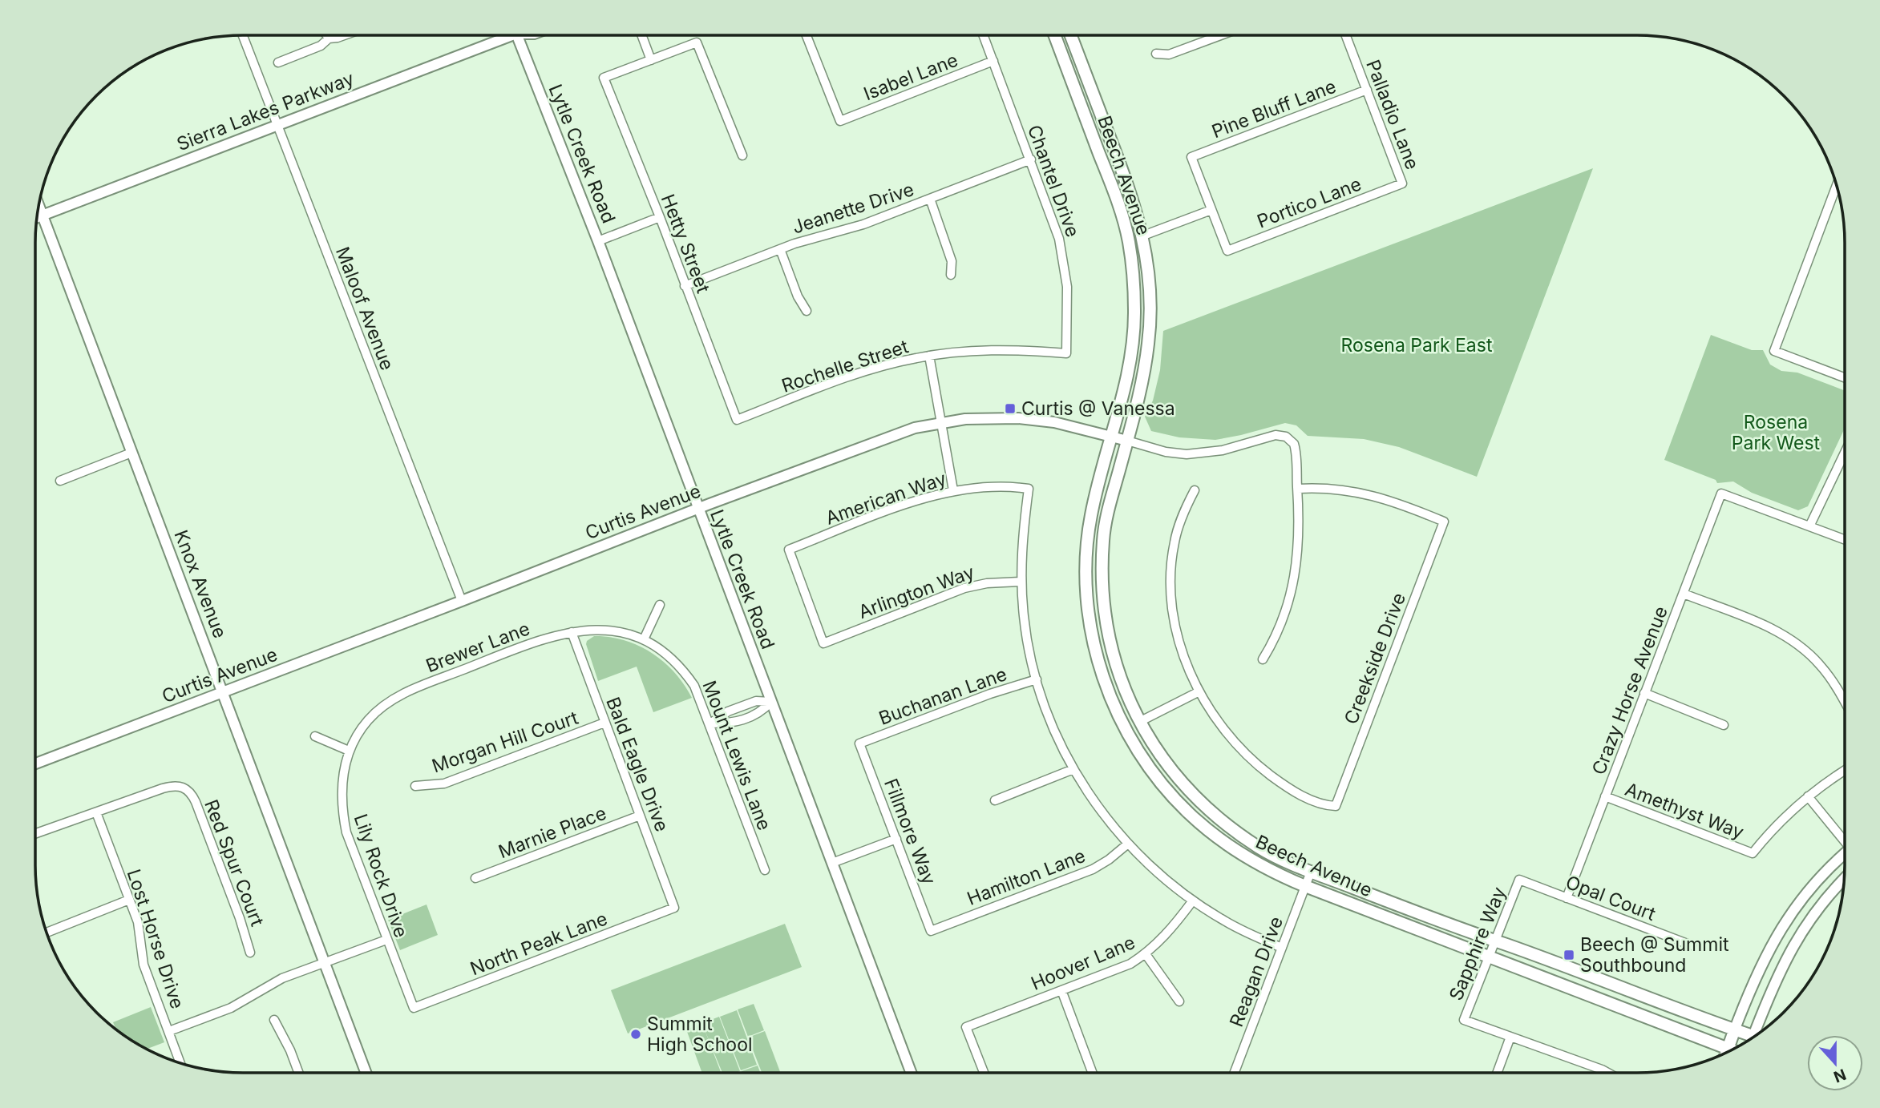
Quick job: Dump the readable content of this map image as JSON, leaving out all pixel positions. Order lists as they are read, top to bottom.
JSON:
{
  "streets": {
    "main road": ["Beech Avenue"],
    "street": [
      "Isabel Lane",
      "Pine Bluff Lane",
      "Sierra Lakes Parkway",
      "Palladio Lane",
      "Lytle Creek Road",
      "Chantel Drive",
      "Portico Lane",
      "Jeanette Drive",
      "Hetty Street",
      "Maloof Avenue",
      "Rochelle Street",
      "American Way",
      "Curtis Avenue",
      "Knox Avenue",
      "Arlington Way",
      "Brewer Lane",
      "Creekside Drive",
      "Crazy Horse Avenue",
      "Buchanan Lane",
      "Morgan Hill Court",
      "Mount Lewis Lane",
      "Bald Eagle Drive",
      "Amethyst Way",
      "Fillmore Way",
      "Marnie Place",
      "Red Spur Court",
      "Lily Rock Drive",
      "Hamilton Lane",
      "Opal Court",
      "Lost Horse Drive",
      "North Peak Lane",
      "Sapphire Way",
      "Hoover Lane",
      "Reagan Drive"
    ]
  },
  "crossings": [
    ["Isabel Lane", "Chantel Drive"],
    ["Pine Bluff Lane", "Palladio Lane"],
    ["Pine Bluff Lane", "Portico Lane"],
    ["Sierra Lakes Parkway", "Maloof Avenue"],
    ["Sierra Lakes Parkway", "Knox Avenue"],
    ["Palladio Lane", "Portico Lane"],
    ["Lytle Creek Road", "Curtis Avenue"],
    ["Beech Avenue", "Curtis Avenue"],
    ["Beech Avenue", "Sapphire Way"],
    ["Beech Avenue", "Reagan Drive"],
    ["Chantel Drive", "Jeanette Drive"],
    ["Chantel Drive", "Rochelle Street"],
    ["Jeanette Drive", "Hetty Street"],
    ["Hetty Street", "Rochelle Street"],
    ["Maloof Avenue", "Curtis Avenue"],
    ["American Way", "Arlington Way"],
    ["Curtis Avenue", "Knox Avenue"],
    ["Curtis Avenue", "Creekside Drive"],
    ["Brewer Lane", "Mount Lewis Lane"],
    ["Brewer Lane", "Bald Eagle Drive"],
    ["Brewer Lane", "Lily Rock Drive"],
    ["Crazy Horse Avenue", "Amethyst Way"],
    ["Crazy Horse Avenue", "Opal Court"],
    ["Buchanan Lane", "Fillmore Way"],
    ["Morgan Hill Court", "Bald Eagle Drive"],
    ["Bald Eagle Drive", "Marnie Place"],
    ["Bald Eagle Drive", "North Peak Lane"],
    ["Fillmore Way", "Hamilton Lane"],
    ["Red Spur Court", "Lost Horse Drive"],
    ["Lily Rock Drive", "North Peak Lane"],
    ["Opal Court", "Sapphire Way"]
  ],
  "parks": ["Rosena Park East", "Rosena Park West"],
  "places": {
    "transit": ["Curtis @ Vanessa", "Beech @ Summit Southbound"],
    "other": ["Summit High School"]
  },
  "north": "bottom"
}
